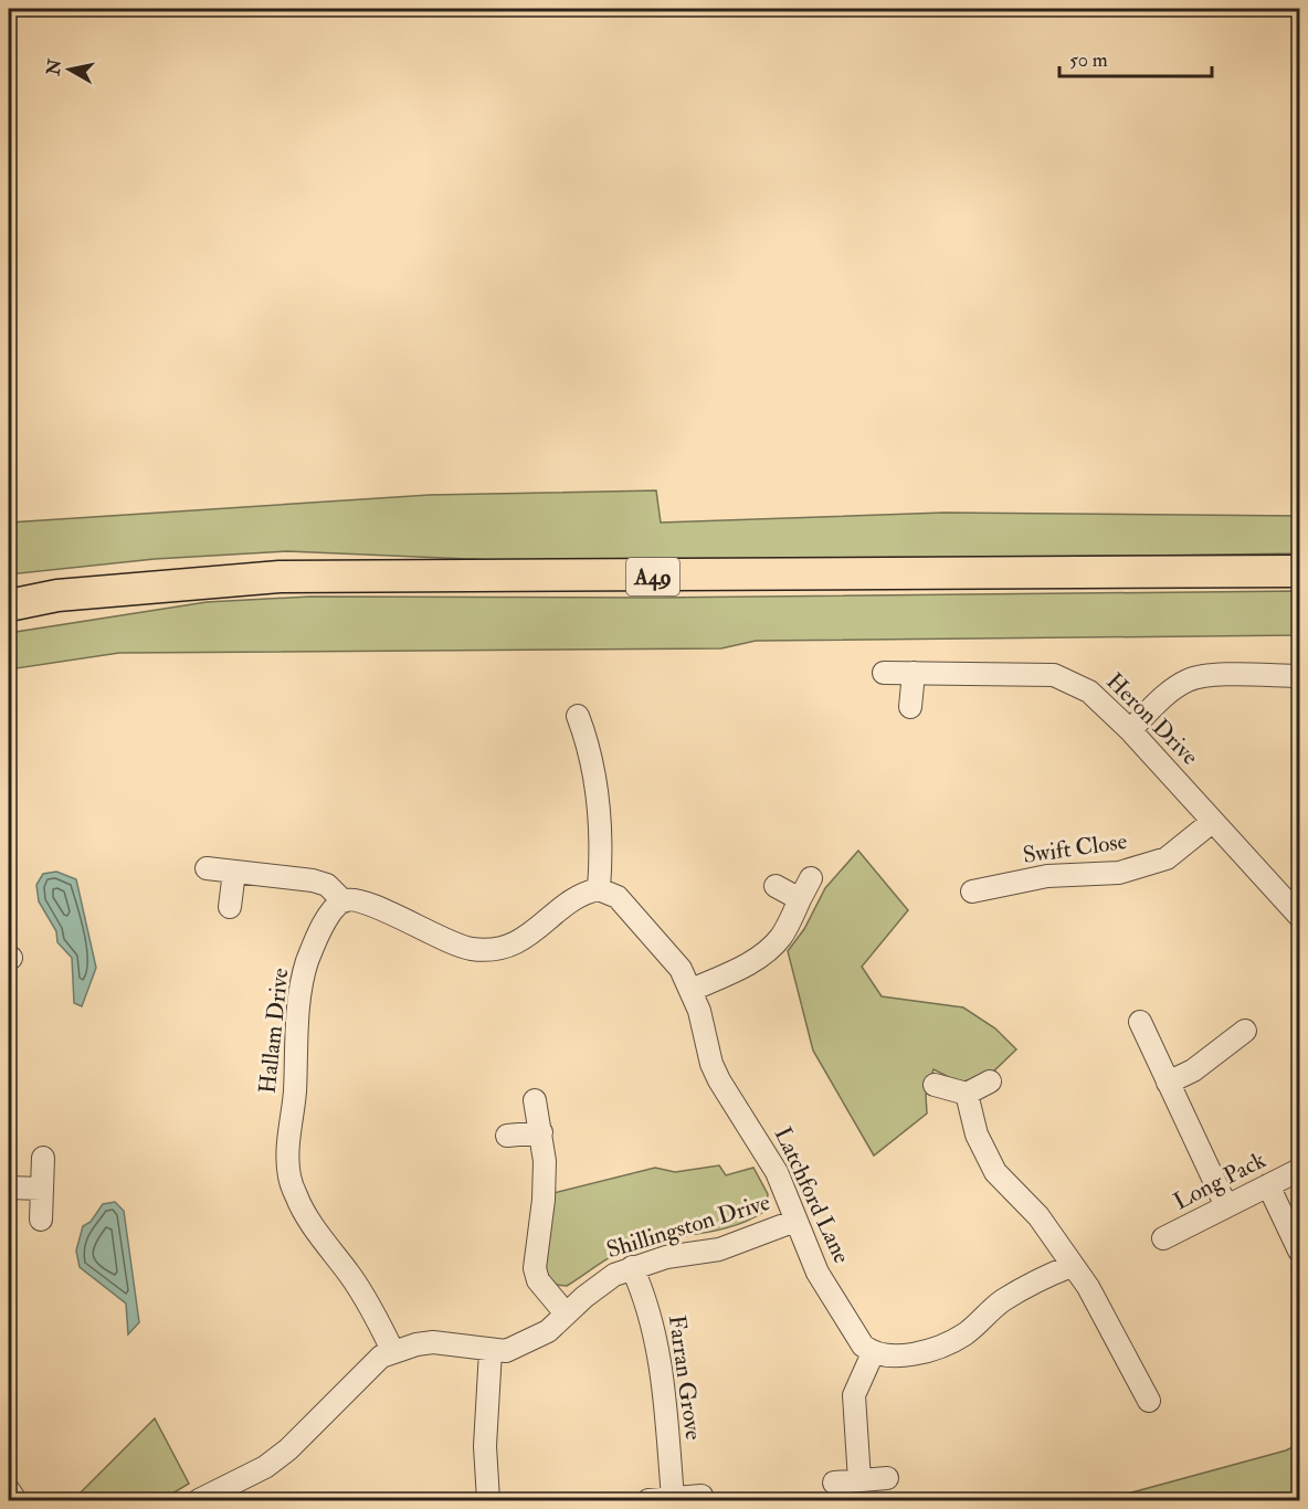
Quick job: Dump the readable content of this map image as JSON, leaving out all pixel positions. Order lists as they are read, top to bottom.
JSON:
{
  "streets": {
    "highway": ["A49"],
    "street": [
      "Heron Drive",
      "Swift Close",
      "Hallam Drive",
      "Long Pack",
      "Latchford Lane",
      "Shillingston Drive",
      "Farran Grove"
    ]
  },
  "crossings": [
    ["Heron Drive", "Swift Close"],
    ["Hallam Drive", "Shillingston Drive"],
    ["Latchford Lane", "Shillingston Drive"],
    ["Shillingston Drive", "Farran Grove"]
  ],
  "scale_bar": "50 m",
  "north": "left"
}
